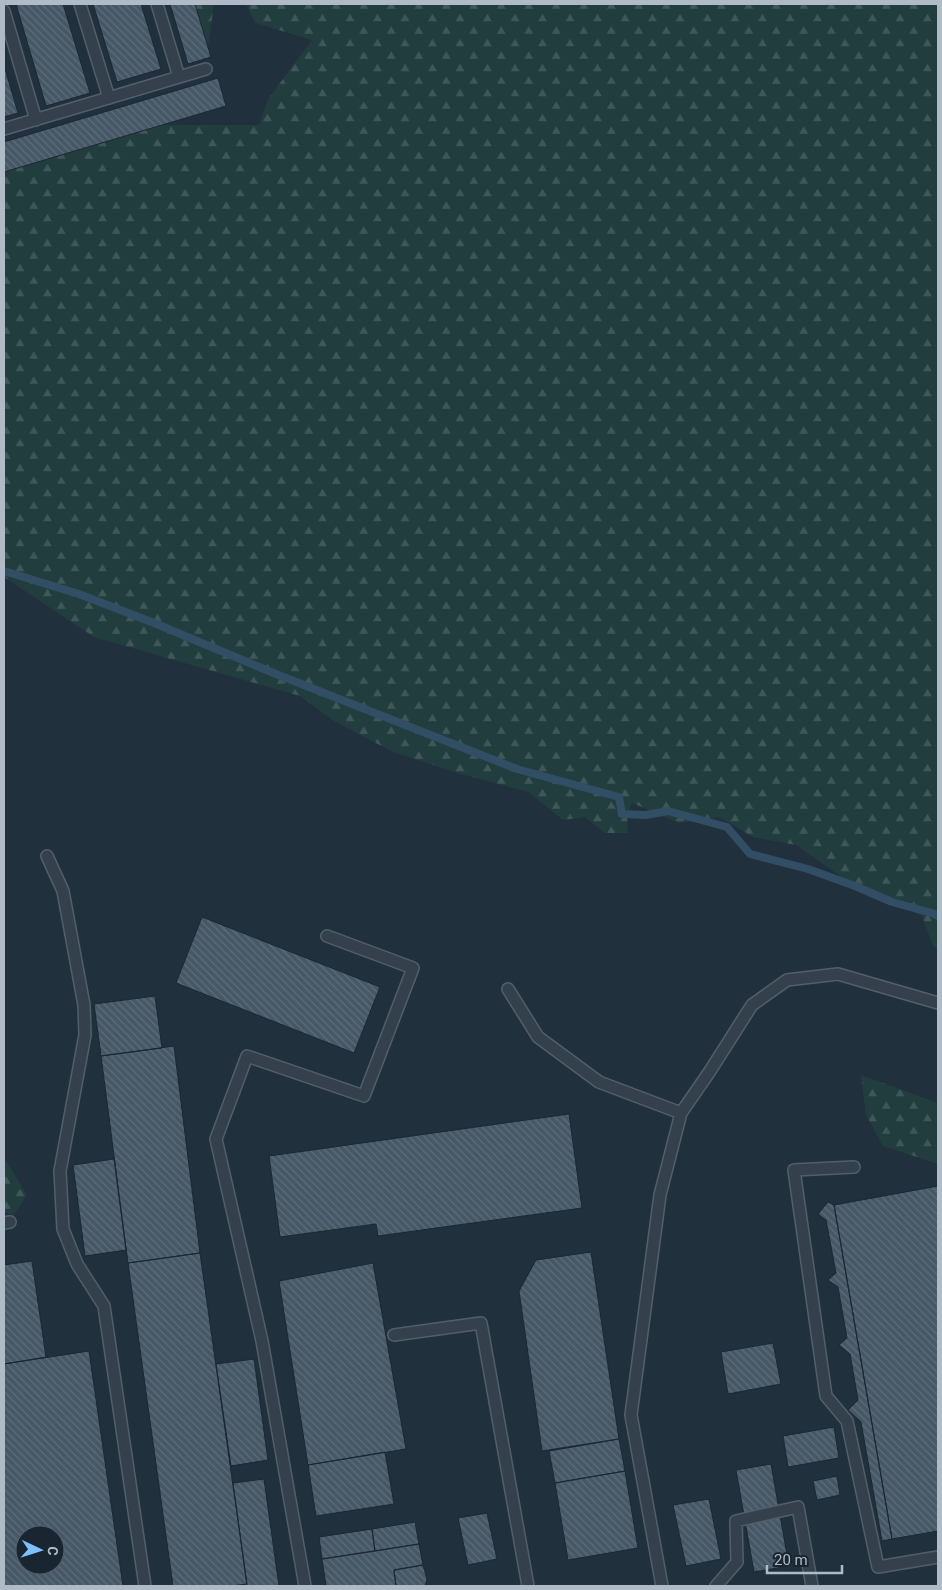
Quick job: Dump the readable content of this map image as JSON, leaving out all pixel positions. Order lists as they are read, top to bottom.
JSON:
{
  "scale_bar": "20 m",
  "north": "right"
}
